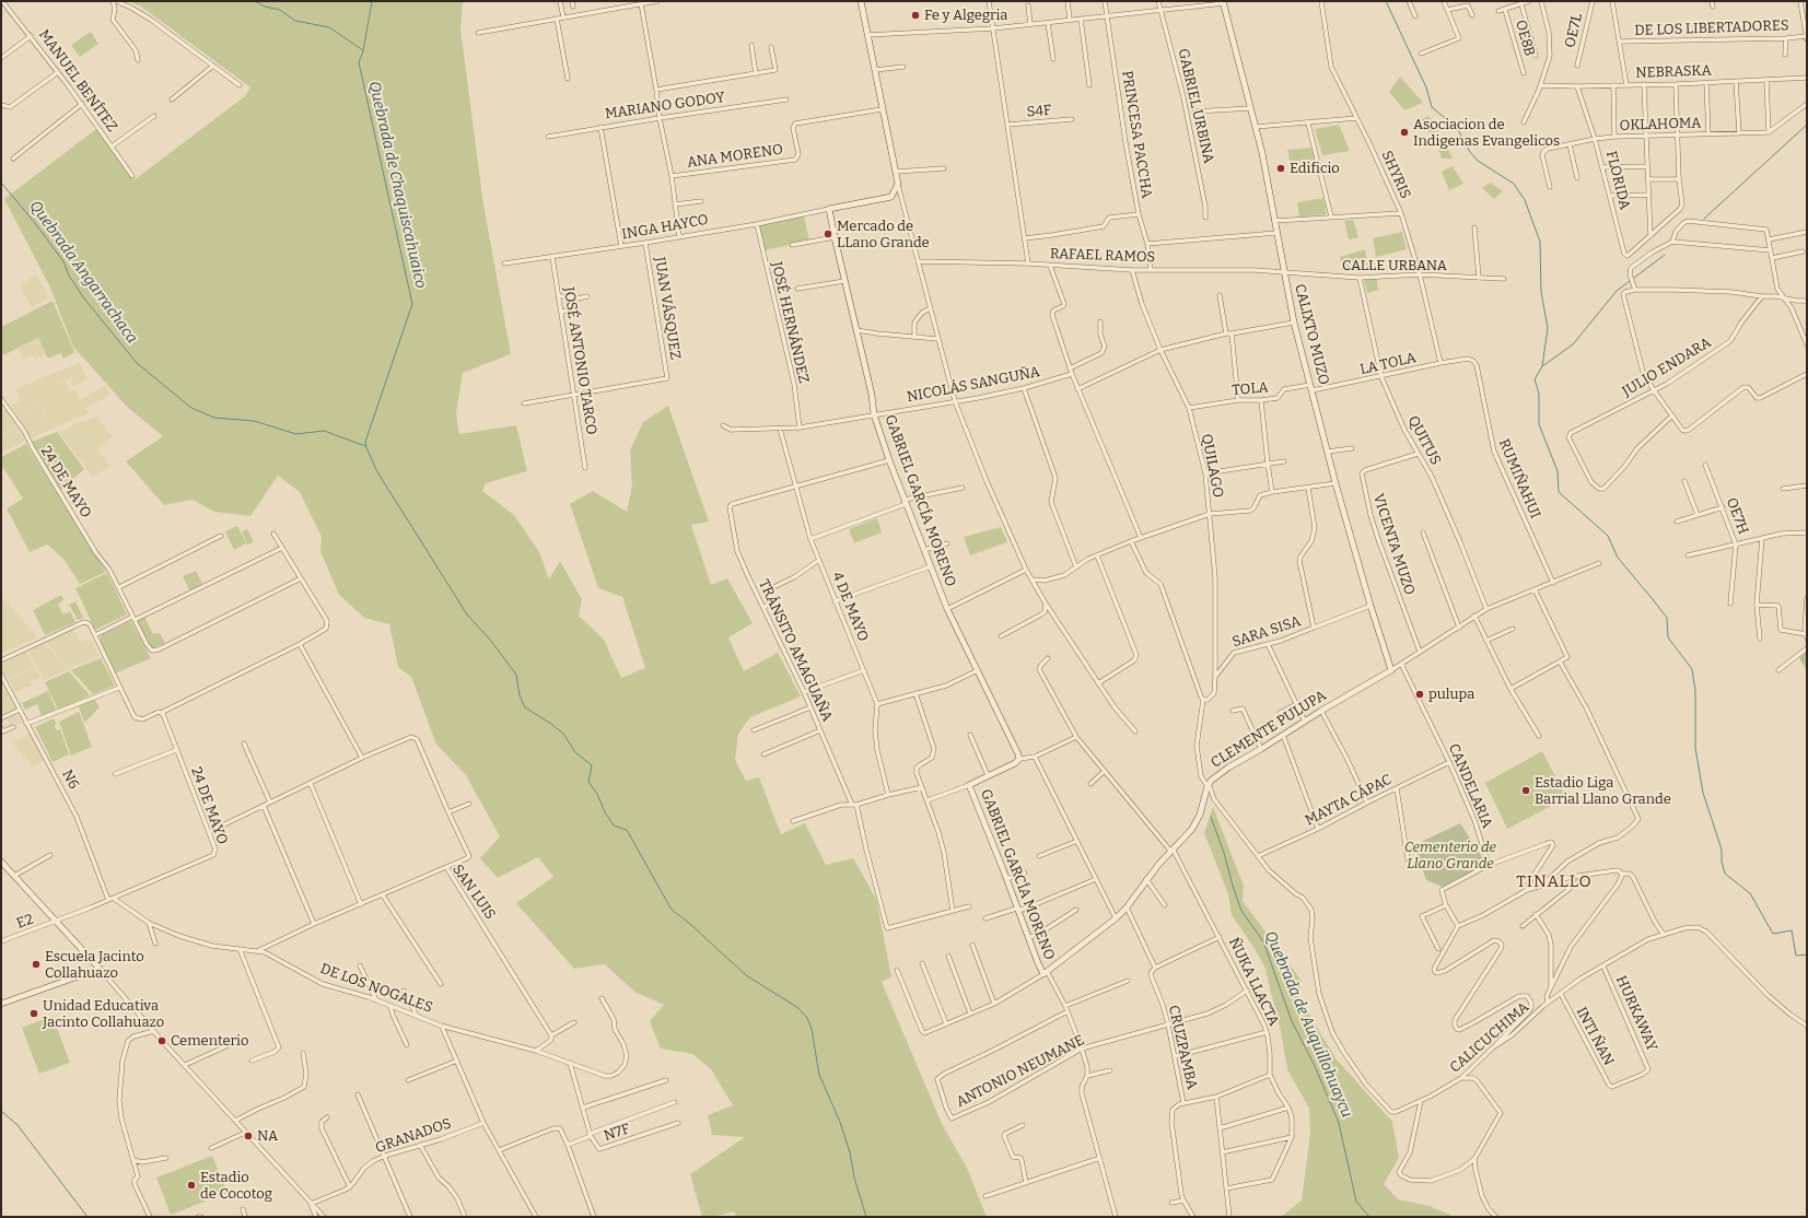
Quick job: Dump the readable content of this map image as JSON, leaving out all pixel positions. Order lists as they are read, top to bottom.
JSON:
{
  "streets": {
    "street": [
      "DE LOS LIBERTADORES",
      "OE7L",
      "OE8B",
      "NEBRASKA",
      "MANUEL BENÍTEZ",
      "MARIANO GODOY",
      "GABRIEL URBINA",
      "S4F",
      "OKLAHOMA",
      "PRINCESA PACCHA",
      "ANA MORENO",
      "SHYRIS",
      "FLORIDA",
      "INGA HAYCO",
      "RAFAEL RAMOS",
      "CALLE URBANA",
      "JUAN VÁSQUEZ",
      "JOSÉ HERNÁNDEZ",
      "CALIXTO MUZO",
      "JOSÉ ANTONIO TARCO",
      "LA TOLA",
      "JULIO ENDARA",
      "NICOLÁS SANGUÑA",
      "TOLA",
      "QUITUS",
      "QUILAGO",
      "RUMIÑAHUI",
      "24 DE MAYO",
      "GABRIEL GARCÍA MORENO",
      "OE7H",
      "VICENTA MUZO",
      "4 DE MAYO",
      "SARA SISA",
      "TRÁNSITO AMAGUAÑA",
      "CLEMENTE PULUPA",
      "N6",
      "CANDELARIA",
      "MAYTA CÁPAC",
      "SAN LUIS",
      "E2",
      "ÑUKA LLACTA",
      "DE LOS NOGALES",
      "HURKAWAY",
      "INTI ÑAN",
      "CALICUCHIMA",
      "CRUZPAMBA",
      "ANTONIO NEUMANE",
      "N7F",
      "GRANADOS"
    ]
  },
  "crossings": [
    ["NEBRASKA", "FLORIDA"],
    ["OKLAHOMA", "FLORIDA"],
    ["PRINCESA PACCHA", "RAFAEL RAMOS"],
    ["SHYRIS", "CALLE URBANA"],
    ["SHYRIS", "LA TOLA"],
    ["INGA HAYCO", "JUAN VÁSQUEZ"],
    ["INGA HAYCO", "JOSÉ HERNÁNDEZ"],
    ["INGA HAYCO", "JOSÉ ANTONIO TARCO"],
    ["INGA HAYCO", "GABRIEL GARCÍA MORENO"],
    ["RAFAEL RAMOS", "CALLE URBANA"],
    ["RAFAEL RAMOS", "CALIXTO MUZO"],
    ["RAFAEL RAMOS", "QUILAGO"],
    ["CALLE URBANA", "CALIXTO MUZO"],
    ["CALLE URBANA", "QUITUS"],
    ["JUAN VÁSQUEZ", "JOSÉ ANTONIO TARCO"],
    ["JOSÉ HERNÁNDEZ", "NICOLÁS SANGUÑA"],
    ["CALIXTO MUZO", "LA TOLA"],
    ["CALIXTO MUZO", "TOLA"],
    ["CALIXTO MUZO", "SARA SISA"],
    ["CALIXTO MUZO", "CLEMENTE PULUPA"],
    ["LA TOLA", "TOLA"],
    ["LA TOLA", "QUITUS"],
    ["LA TOLA", "RUMIÑAHUI"],
    ["NICOLÁS SANGUÑA", "GABRIEL GARCÍA MORENO"],
    ["NICOLÁS SANGUÑA", "4 DE MAYO"],
    ["TOLA", "QUILAGO"],
    ["QUITUS", "VICENTA MUZO"],
    ["QUITUS", "CLEMENTE PULUPA"],
    ["QUILAGO", "SARA SISA"],
    ["RUMIÑAHUI", "CLEMENTE PULUPA"],
    ["24 DE MAYO", "N6"],
    ["24 DE MAYO", "E2"],
    ["24 DE MAYO", "DE LOS NOGALES"],
    ["GABRIEL GARCÍA MORENO", "CLEMENTE PULUPA"],
    ["VICENTA MUZO", "CLEMENTE PULUPA"],
    ["4 DE MAYO", "TRÁNSITO AMAGUAÑA"],
    ["SARA SISA", "CALICUCHIMA"],
    ["CLEMENTE PULUPA", "CANDELARIA"],
    ["CLEMENTE PULUPA", "ÑUKA LLACTA"],
    ["CLEMENTE PULUPA", "CALICUCHIMA"],
    ["CLEMENTE PULUPA", "CRUZPAMBA"],
    ["CANDELARIA", "MAYTA CÁPAC"],
    ["MAYTA CÁPAC", "CALICUCHIMA"],
    ["SAN LUIS", "DE LOS NOGALES"],
    ["ÑUKA LLACTA", "ANTONIO NEUMANE"],
    ["DE LOS NOGALES", "N7F"],
    ["DE LOS NOGALES", "GRANADOS"],
    ["HURKAWAY", "INTI ÑAN"],
    ["HURKAWAY", "CALICUCHIMA"],
    ["INTI ÑAN", "CALICUCHIMA"],
    ["CRUZPAMBA", "ANTONIO NEUMANE"]
  ],
  "districts": ["TINALLO"],
  "water": ["Quebrada de Chaquiscahuaico", "Quebrada Angarrachaca", "Quebrada de Auquillohuaycu"],
  "parks": ["Cementerio de Llano Grande"],
  "places": [
    "Fe y Algegria",
    "Asociacion de Indigenas Evangelicos",
    "Edificio",
    "Mercado de LLano Grande",
    "pulupa",
    "Estadio Liga Barrial Llano Grande",
    "Escuela Jacinto Collahuazo",
    "Unidad Educativa Jacinto Collahuazo",
    "Cementerio",
    "NA",
    "Estadio de Cocotog"
  ]
}
